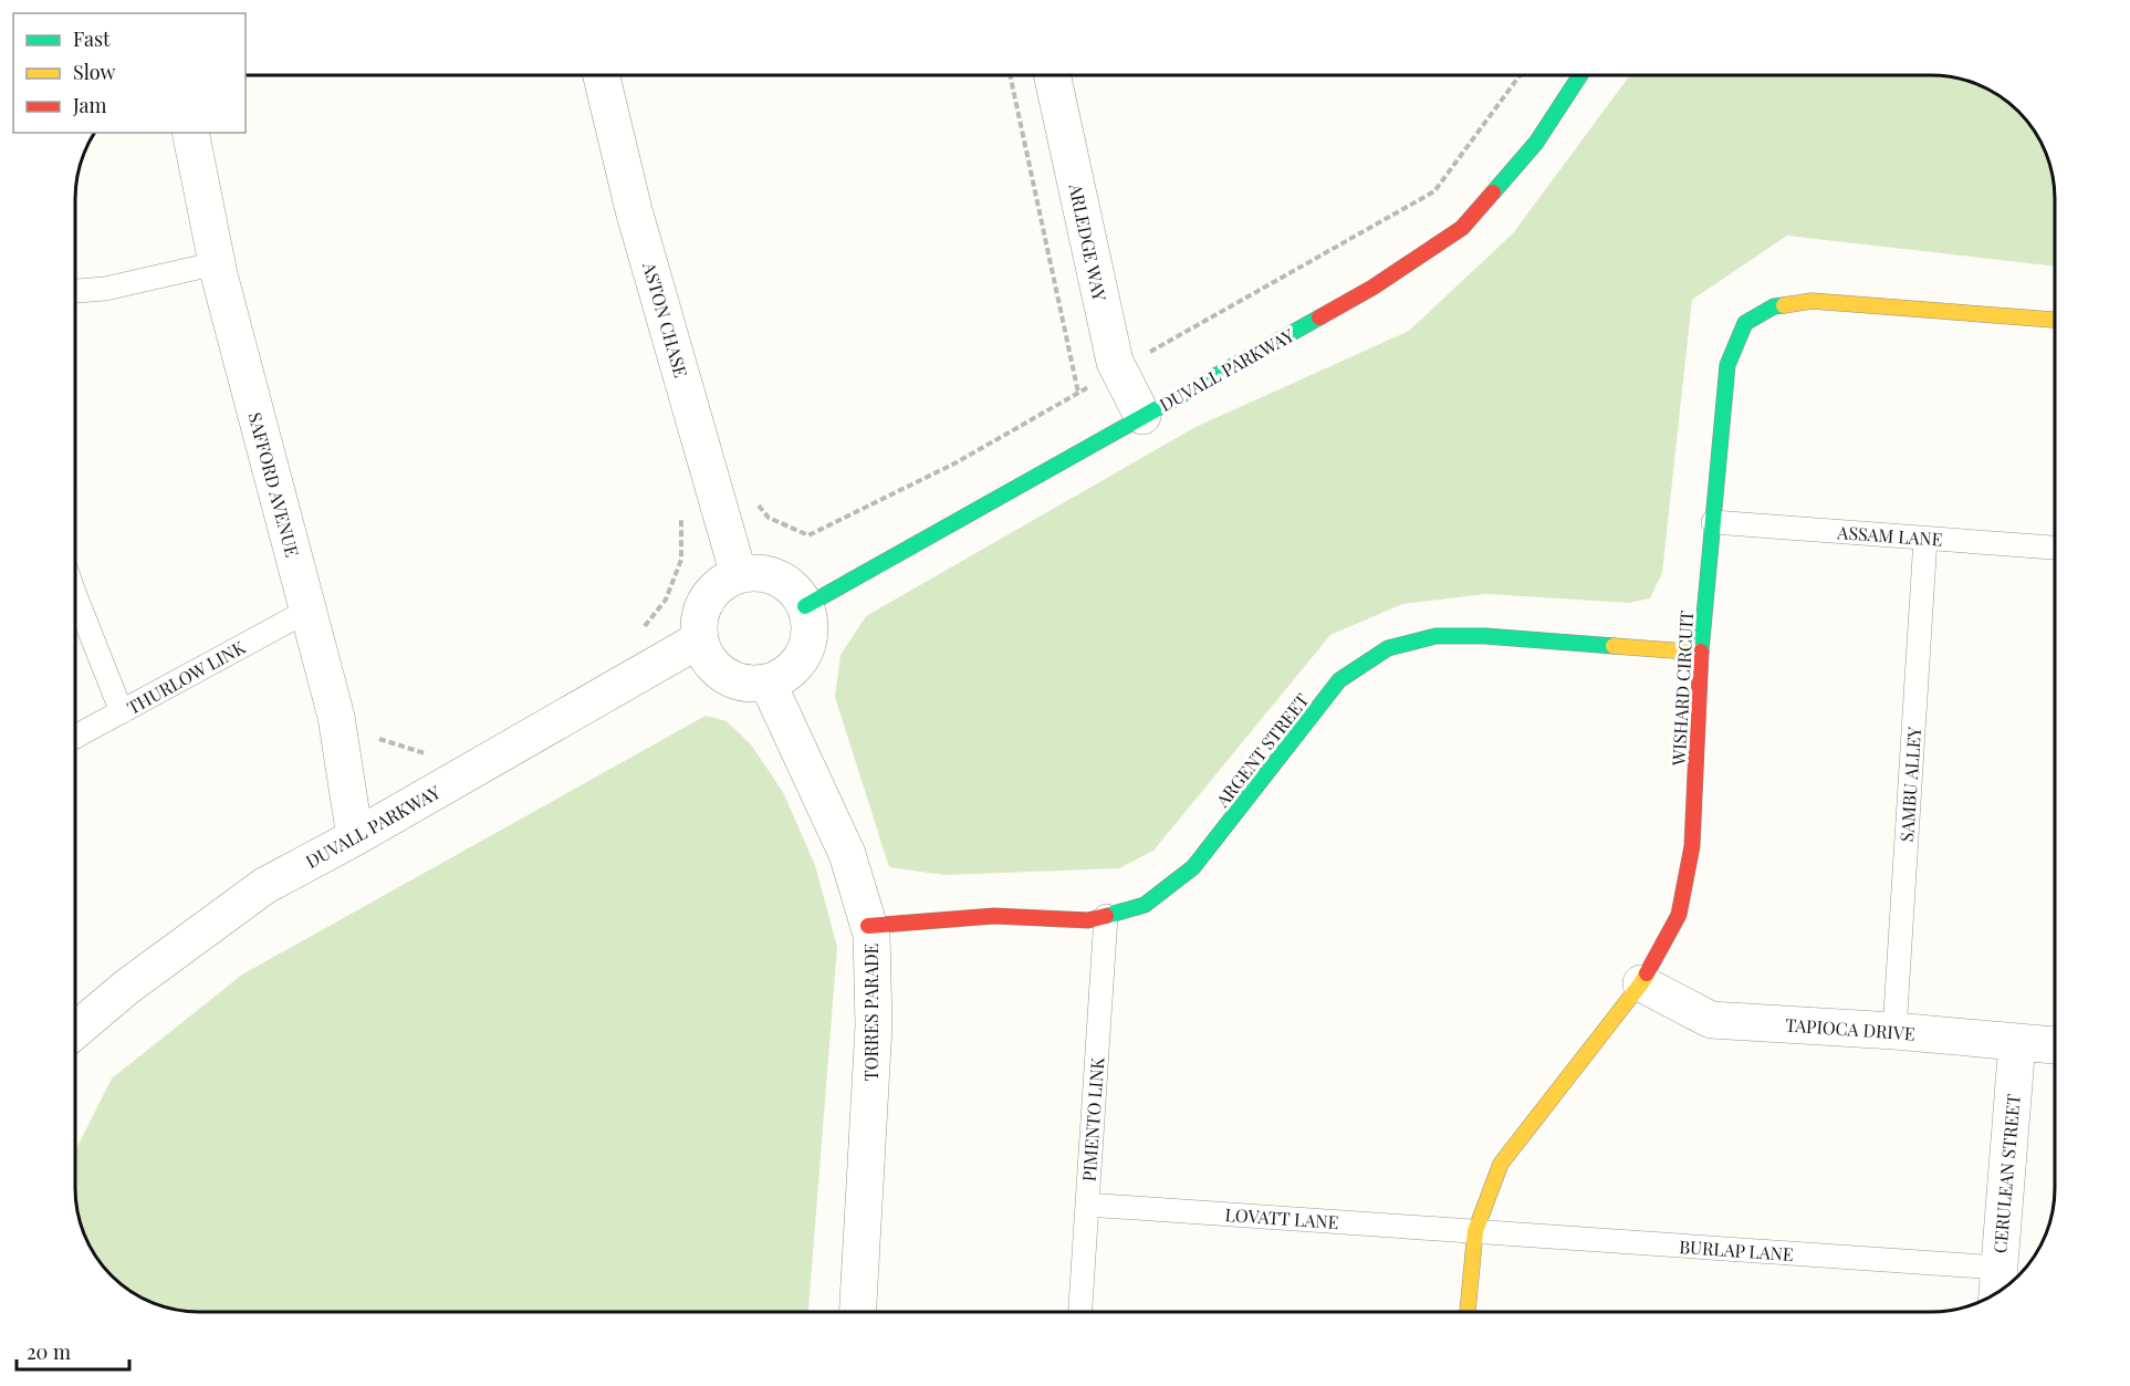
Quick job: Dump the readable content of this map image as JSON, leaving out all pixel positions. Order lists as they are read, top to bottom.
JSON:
{
  "streets": {
    "street": [
      "ARLEDGE WAY",
      "ASTON CHASE",
      "DUVALL PARKWAY",
      "SAFFORD AVENUE",
      "WISHARD CIRCUIT",
      "ARGENT STREET",
      "TORRES PARADE",
      "TAPIOCA DRIVE",
      "CERULEAN STREET"
    ],
    "lane": [
      "ASSAM LANE",
      "THURLOW LINK",
      "SAMBU ALLEY",
      "PIMENTO LINK",
      "LOVATT LANE",
      "BURLAP LANE"
    ]
  },
  "crossings": [
    ["ARLEDGE WAY", "DUVALL PARKWAY"],
    ["ASTON CHASE", "DUVALL PARKWAY"],
    ["ASTON CHASE", "TORRES PARADE"],
    ["DUVALL PARKWAY", "SAFFORD AVENUE"],
    ["DUVALL PARKWAY", "TORRES PARADE"],
    ["SAFFORD AVENUE", "THURLOW LINK"],
    ["ASSAM LANE", "WISHARD CIRCUIT"],
    ["ASSAM LANE", "SAMBU ALLEY"],
    ["WISHARD CIRCUIT", "ARGENT STREET"],
    ["WISHARD CIRCUIT", "TAPIOCA DRIVE"],
    ["WISHARD CIRCUIT", "LOVATT LANE"],
    ["WISHARD CIRCUIT", "BURLAP LANE"],
    ["ARGENT STREET", "TORRES PARADE"],
    ["ARGENT STREET", "PIMENTO LINK"],
    ["SAMBU ALLEY", "TAPIOCA DRIVE"],
    ["TAPIOCA DRIVE", "CERULEAN STREET"],
    ["PIMENTO LINK", "LOVATT LANE"],
    ["CERULEAN STREET", "BURLAP LANE"],
    ["LOVATT LANE", "BURLAP LANE"]
  ],
  "legend": ["Fast", "Slow", "Jam"],
  "scale_bar": "20 m"
}
